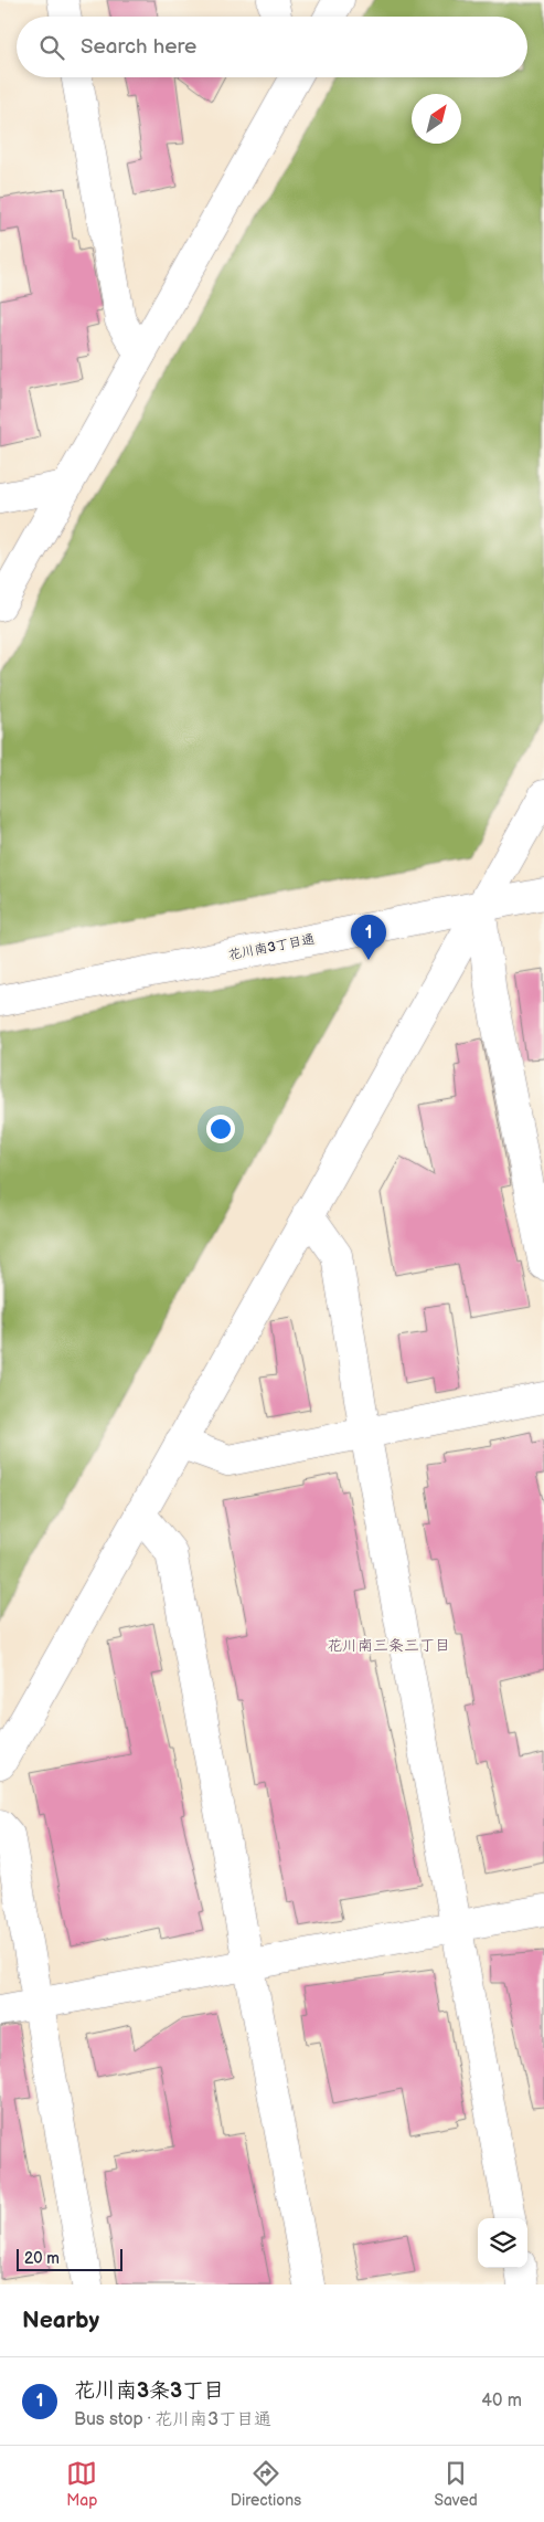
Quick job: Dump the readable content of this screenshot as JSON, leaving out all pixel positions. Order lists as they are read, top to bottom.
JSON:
{
  "streets": {
    "street": ["花川南3丁目通"]
  },
  "districts": ["花川南三条三丁目"],
  "scale_bar": "20 m",
  "north": "top right",
  "page": {
    "search": "Search here",
    "pins": "1",
    "scale": "20 m",
    "heading": "Nearby",
    "list": [
      {
        "mark": "1",
        "name": "花川南3条3丁目",
        "note": "Bus stop · 花川南3丁目通",
        "value": "40 m"
      }
    ],
    "nav": ["Map", "Directions", "Saved"]
  }
}
